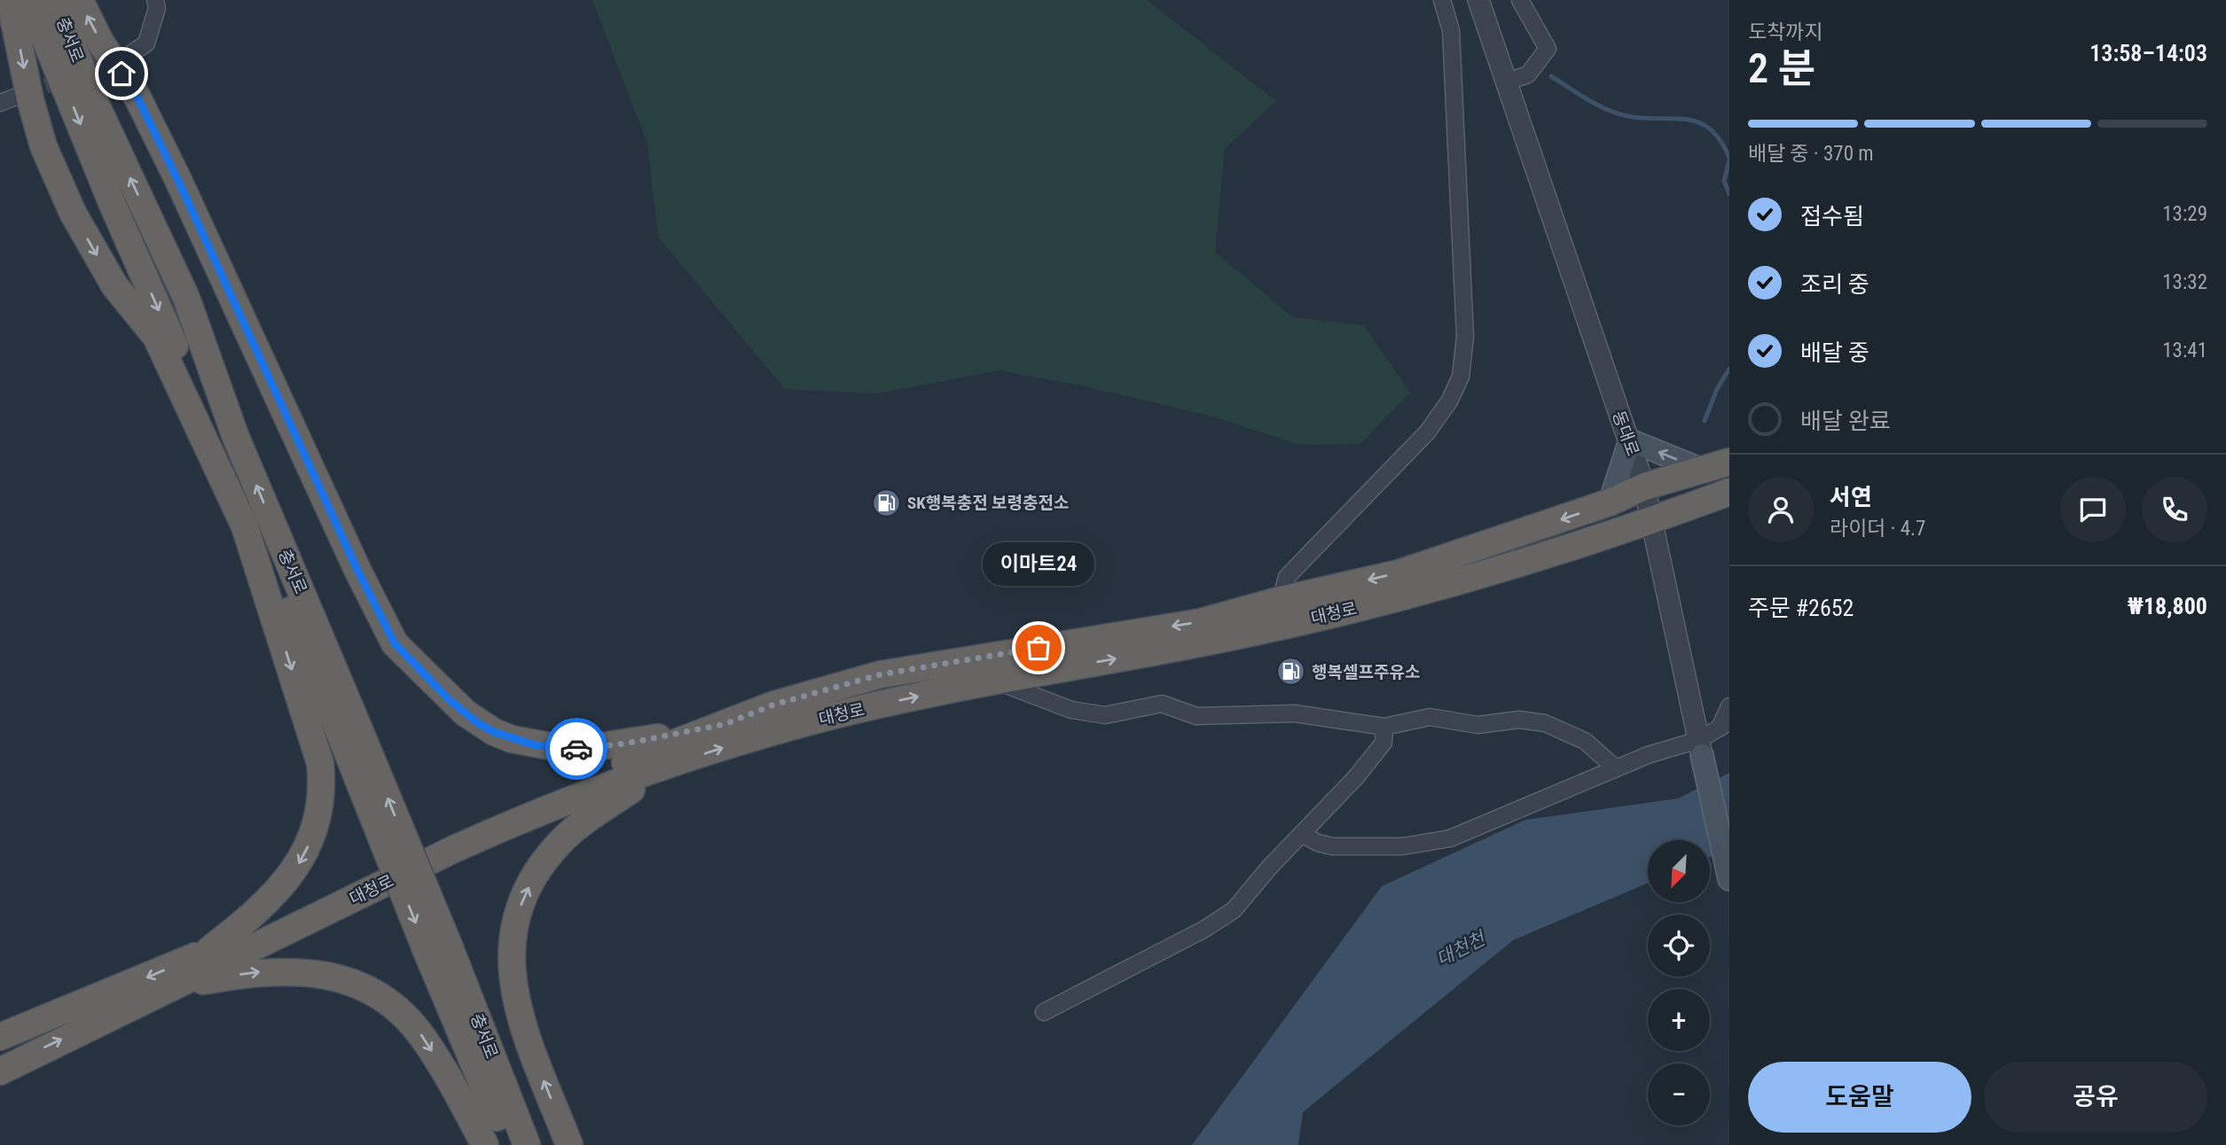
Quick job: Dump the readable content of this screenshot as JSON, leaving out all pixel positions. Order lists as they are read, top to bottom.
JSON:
{
  "streets": {
    "highway": ["충서로", "대청로"],
    "main road": ["동대로"]
  },
  "crossings": [
    ["동대로", "대청로"]
  ],
  "water": ["대천천"],
  "places": {
    "fuel station": ["SK행복충전 보령충전소", "행복셀프주유소"],
    "other": ["이마트24"]
  },
  "north": "bottom left",
  "page": {
    "heading": ["2 분", "도착까지", "13:58–14:03"],
    "panel": [
      "서연",
      "라이더 · 4.7",
      "주문 #2652",
      "₩18,800"
    ],
    "bar": "배달 중 · 370 m",
    "list": [
      ["접수됨", "13:29"],
      ["조리 중", "13:32"],
      ["배달 중", "13:41"],
      "배달 완료"
    ],
    "bubble": "이마트24",
    "map_buttons": ["+", "−"],
    "buttons": ["도움말", "공유"]
  }
}
